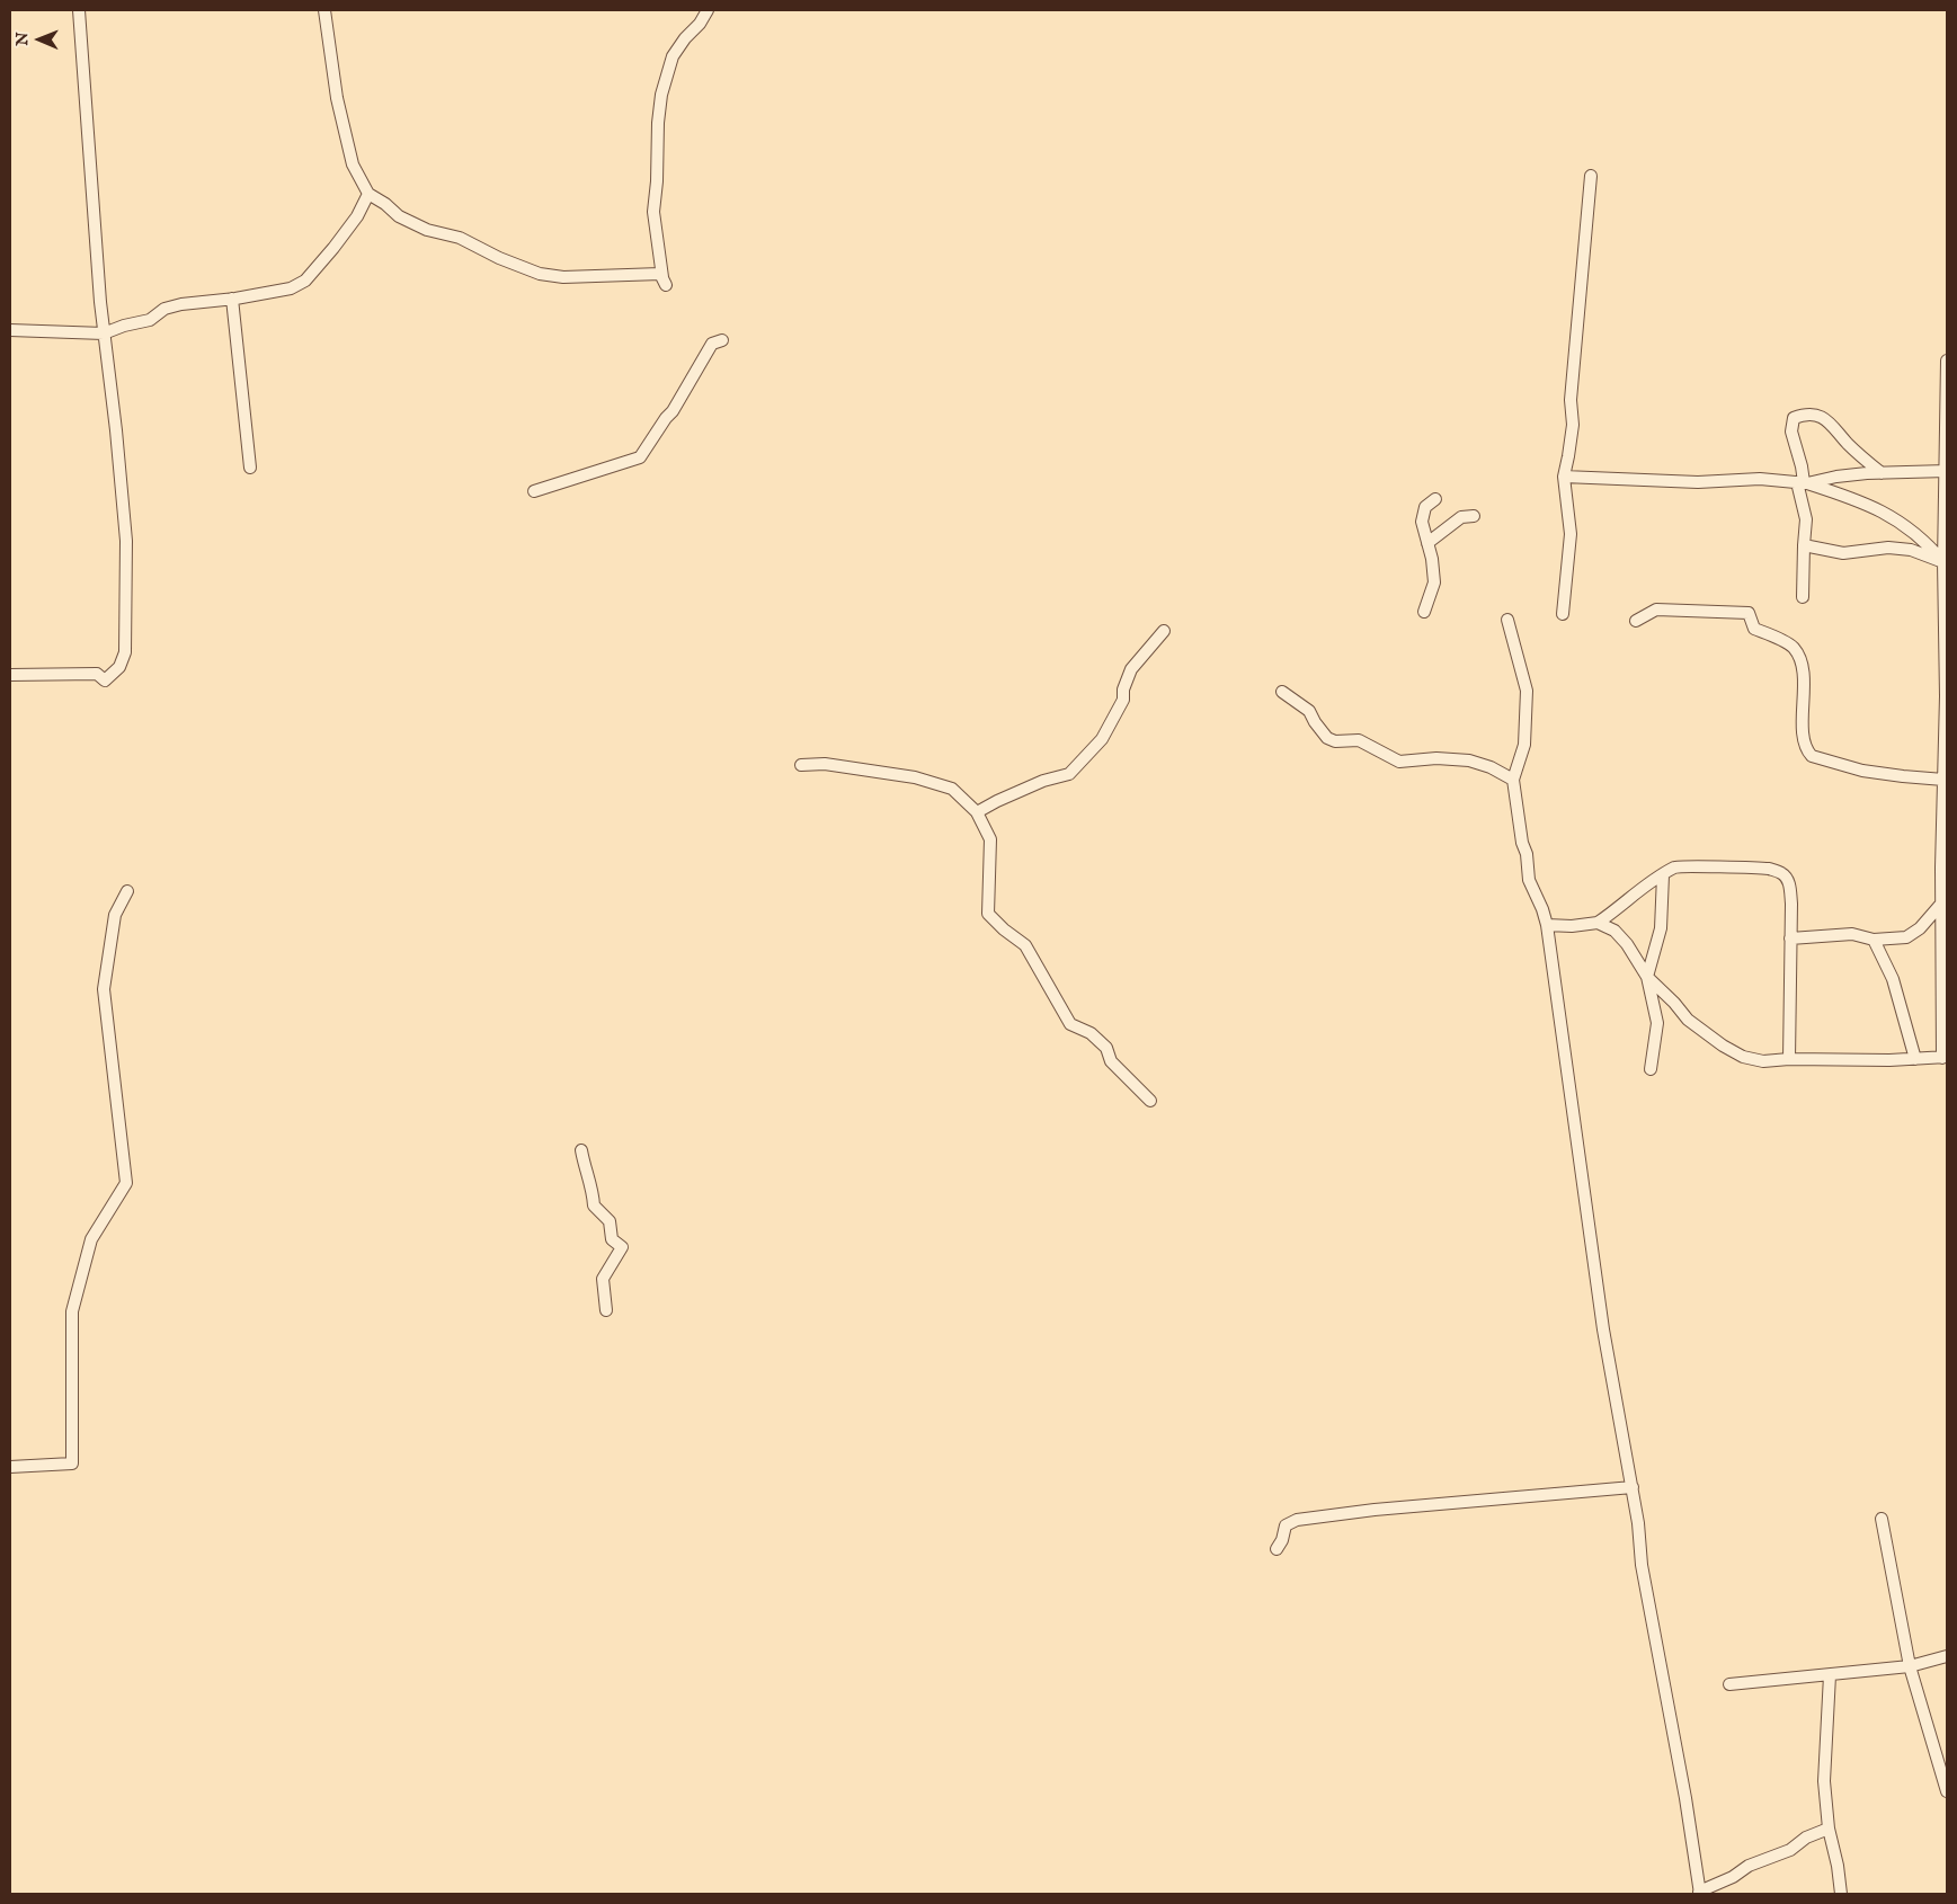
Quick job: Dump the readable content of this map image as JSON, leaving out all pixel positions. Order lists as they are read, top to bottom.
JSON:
{
  "north": "left"
}
